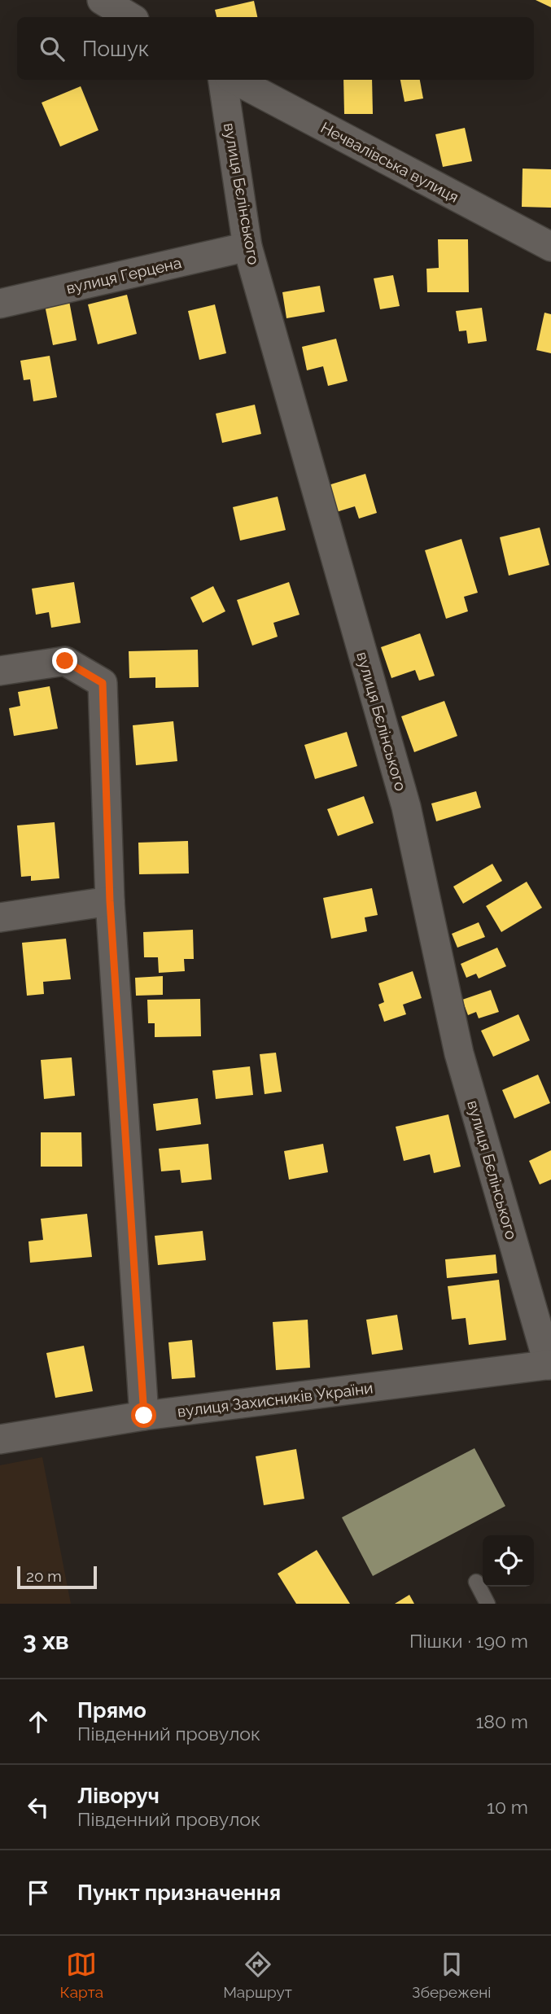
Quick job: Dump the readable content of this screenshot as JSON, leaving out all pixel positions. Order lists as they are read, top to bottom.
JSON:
{
  "streets": {
    "street": [
      "Нечвалівська вулиця",
      "вулиця Бєлінського",
      "вулиця Герцена",
      "вулиця Захисників України"
    ]
  },
  "crossings": [
    ["вулиця Бєлінського", "вулиця Герцена"],
    ["вулиця Бєлінського", "вулиця Захисників України"]
  ],
  "scale_bar": "20 m",
  "page": {
    "search": "Пошук",
    "scale": "20 m",
    "heading": ["3 хв", "Пішки · 190 m"],
    "list": [
      ["Прямо", "Південний провулок", "180 m"],
      ["Ліворуч", "Південний провулок", "10 m"],
      "Пункт призначення"
    ],
    "nav": ["Карта", "Маршрут", "Збережені"]
  }
}
